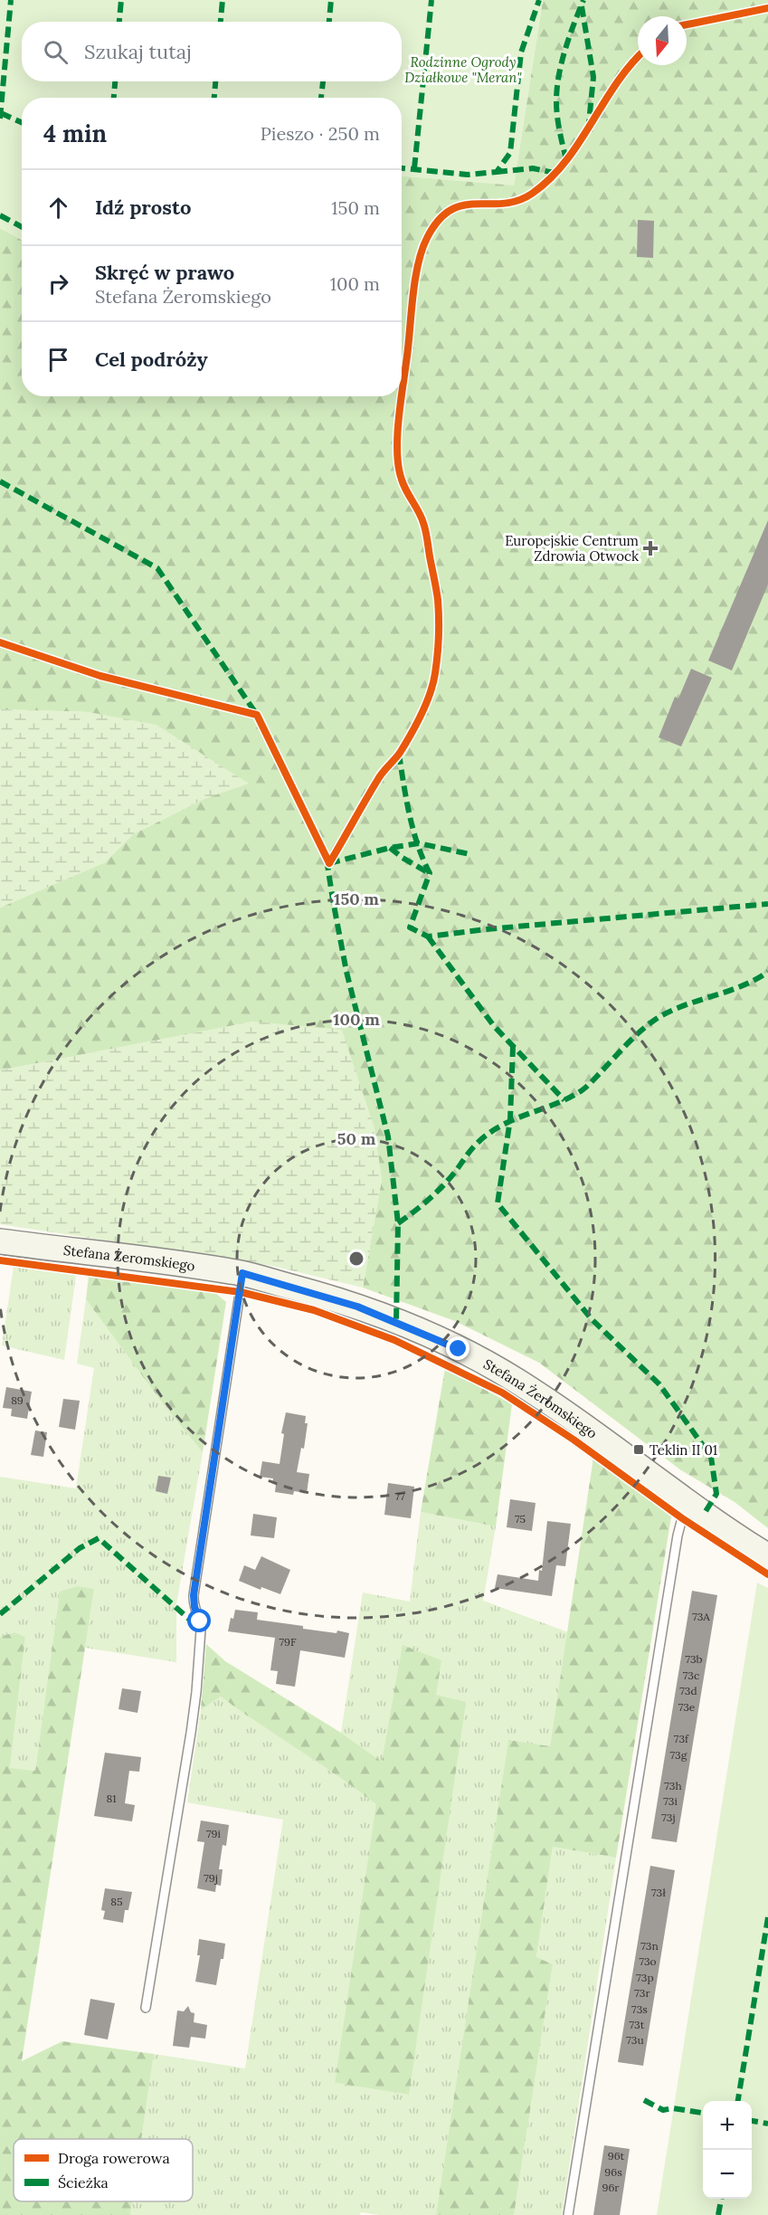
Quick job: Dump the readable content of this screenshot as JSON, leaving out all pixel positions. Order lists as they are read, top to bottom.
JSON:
{
  "streets": {
    "main road": ["Stefana Żeromskiego"]
  },
  "parks": ["Rodzinne Ogrody Działkowe \"Meran\""],
  "places": {
    "health": ["Europejskie Centrum Zdrowia Otwock"],
    "transit": ["Teklin II 01"]
  },
  "house_numbers": [
    "89",
    "77",
    "75",
    "73A",
    "79F",
    "73b",
    "73c",
    "73d",
    "73e",
    "73f",
    "73g",
    "73h",
    "81",
    "73i",
    "73j",
    "79i",
    "79j",
    "73ł",
    "85",
    "73n",
    "73o",
    "73p",
    "73r",
    "73s",
    "73t",
    "73u",
    "96t",
    "96s",
    "96r"
  ],
  "legend": ["Droga rowerowa", "Ścieżka"],
  "north": "bottom",
  "page": {
    "search": "Szukaj tutaj",
    "heading": ["4 min", "Pieszo · 250 m"],
    "list": [
      ["Idź prosto", "150 m"],
      ["Skręć w prawo", "Stefana Żeromskiego", "100 m"],
      "Cel podróży"
    ],
    "map_buttons": ["+", "−"]
  },
  "rings": ["150 m", "100 m", "50 m"]
}
